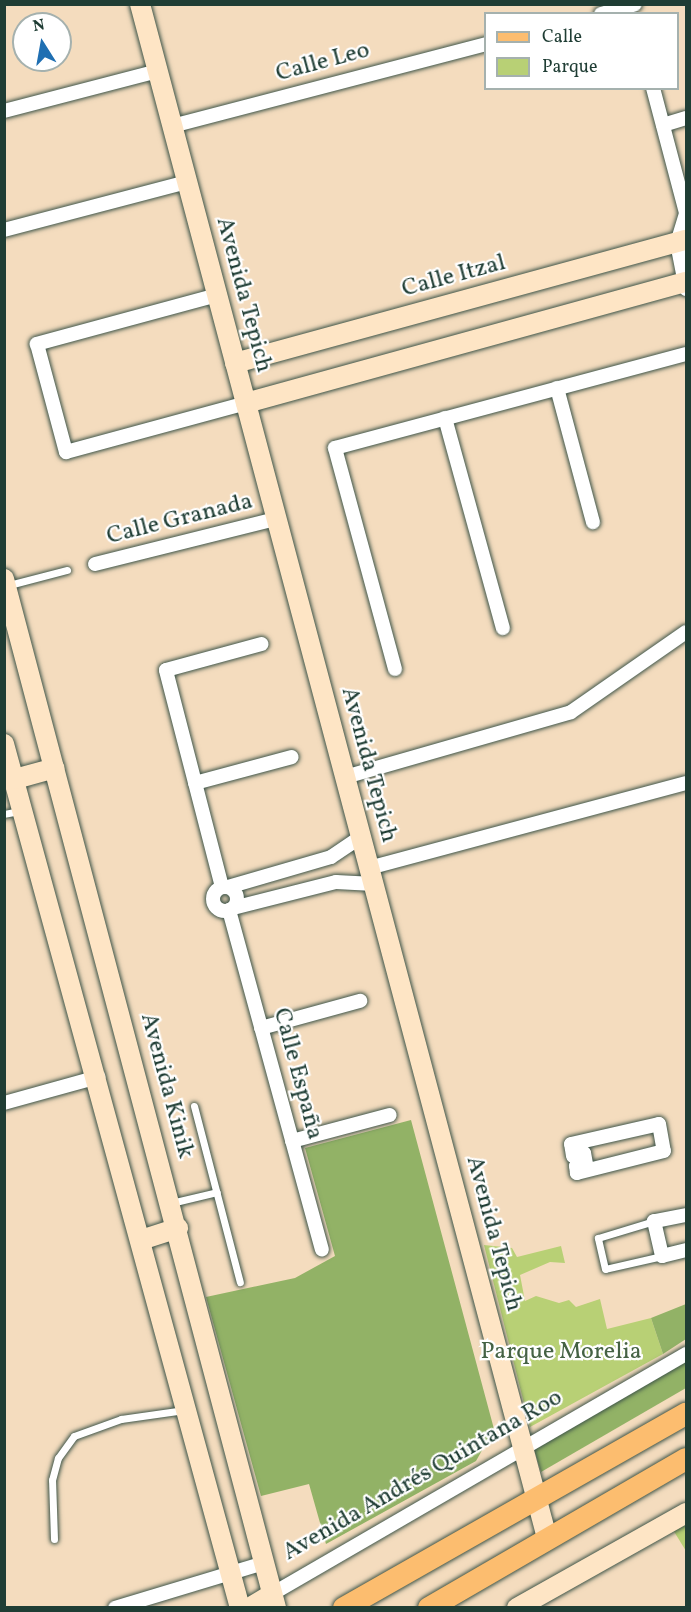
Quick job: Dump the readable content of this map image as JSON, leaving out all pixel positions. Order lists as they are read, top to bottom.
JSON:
{
  "streets": {
    "street": [
      "Calle Leo",
      "Calle Itzal",
      "Avenida Tepich",
      "Calle Granada",
      "Calle España",
      "Avenida Kinik",
      "Avenida Andrés Quintana Roo"
    ]
  },
  "crossings": [
    ["Calle Leo", "Avenida Tepich"],
    ["Calle Itzal", "Avenida Tepich"],
    ["Avenida Tepich", "Calle Granada"],
    ["Avenida Tepich", "Avenida Andrés Quintana Roo"],
    ["Avenida Kinik", "Avenida Andrés Quintana Roo"]
  ],
  "parks": ["Parque Morelia"],
  "legend": ["Calle", "Parque"],
  "north": "top"
}
